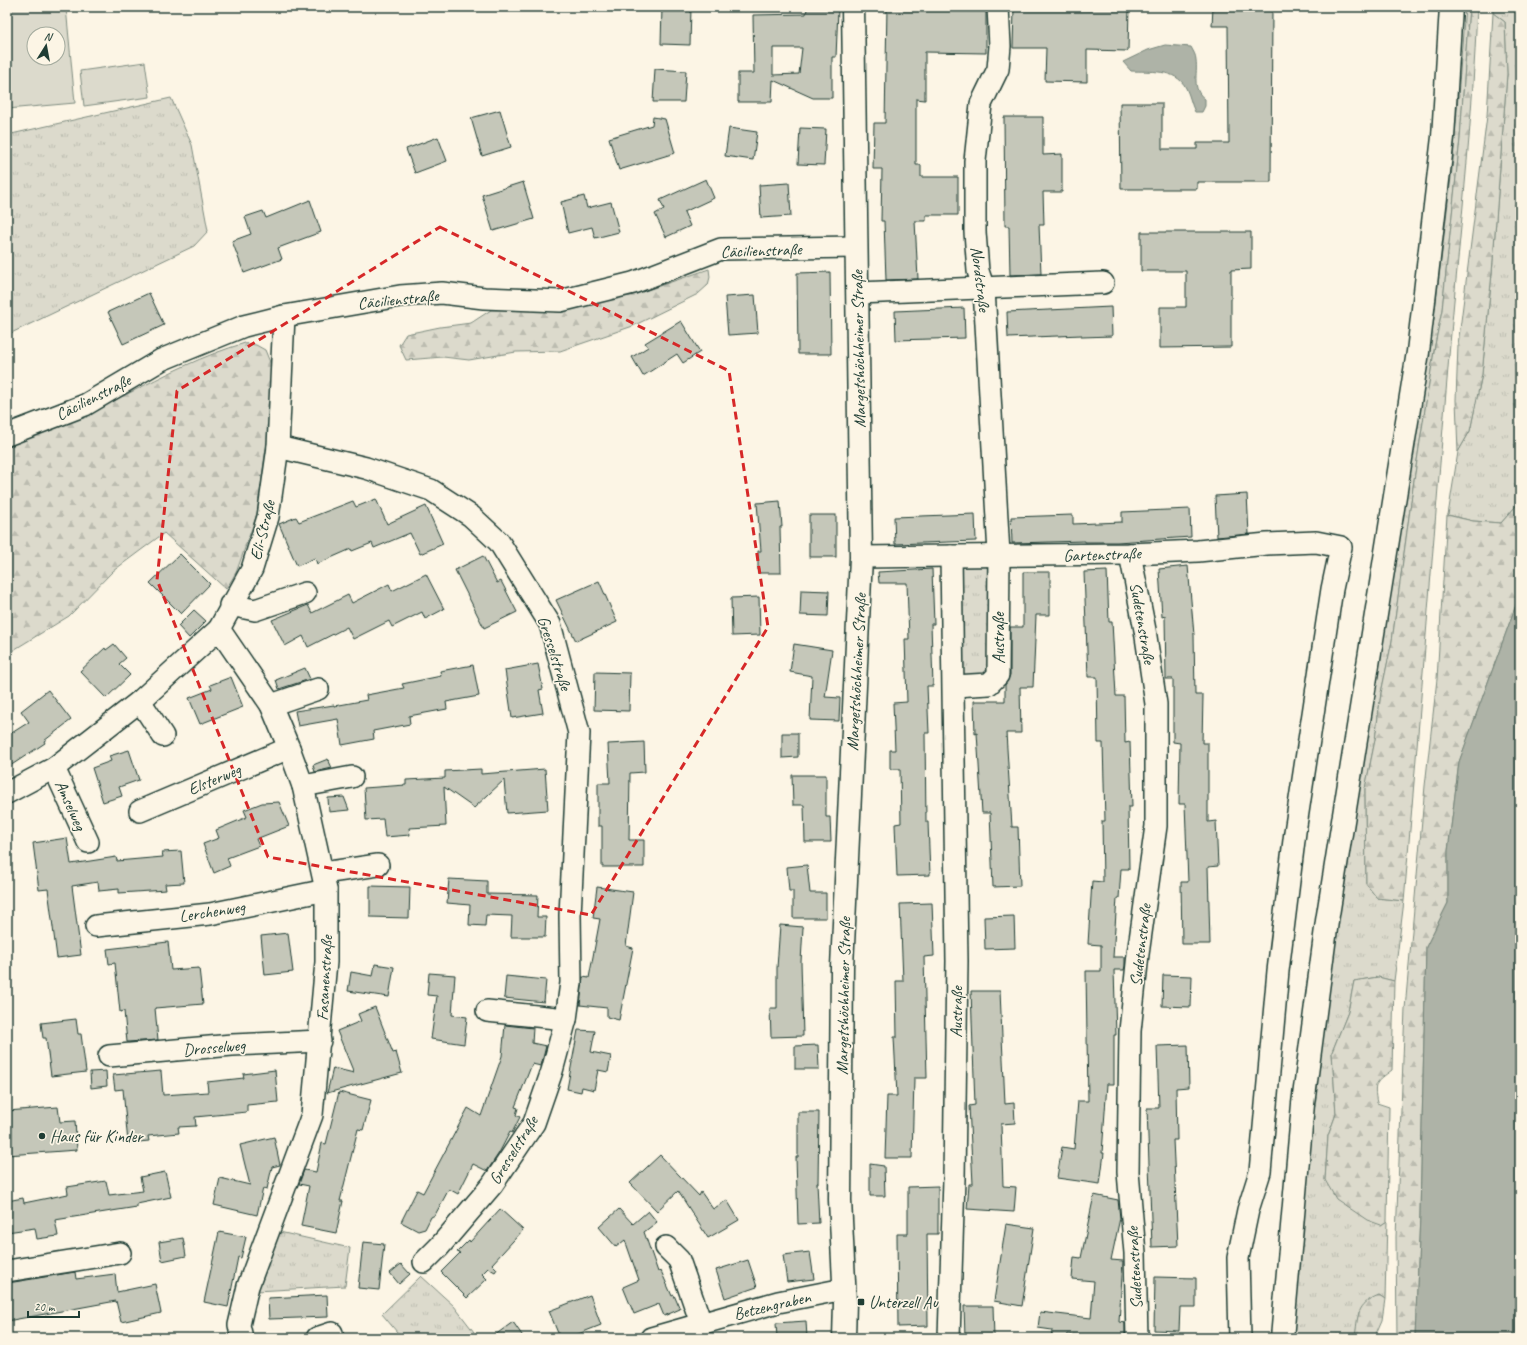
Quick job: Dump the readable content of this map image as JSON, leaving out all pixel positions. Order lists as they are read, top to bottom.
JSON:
{
  "streets": {
    "street": [
      "Cäcilienstraße",
      "Nordstraße",
      "Margetshöchheimer Straße",
      "Eli-Straße",
      "Gartenstraße",
      "Sudetenstraße",
      "Austraße",
      "Gresselstraße",
      "Elsterweg",
      "Amselweg",
      "Lerchenweg",
      "Fasanenstraße",
      "Drosselweg",
      "Betzengraben"
    ]
  },
  "crossings": [
    ["Cäcilienstraße", "Margetshöchheimer Straße"],
    ["Cäcilienstraße", "Eli-Straße"],
    ["Nordstraße", "Gartenstraße"],
    ["Nordstraße", "Austraße"],
    ["Margetshöchheimer Straße", "Gartenstraße"],
    ["Margetshöchheimer Straße", "Betzengraben"],
    ["Eli-Straße", "Gresselstraße"],
    ["Eli-Straße", "Amselweg"],
    ["Eli-Straße", "Fasanenstraße"],
    ["Gartenstraße", "Sudetenstraße"],
    ["Gartenstraße", "Austraße"],
    ["Elsterweg", "Fasanenstraße"],
    ["Lerchenweg", "Fasanenstraße"],
    ["Fasanenstraße", "Drosselweg"]
  ],
  "places": {
    "other": ["Haus für Kinder"],
    "transit": ["Unterzell Au"]
  },
  "scale_bar": "20 m",
  "north": "top"
}
